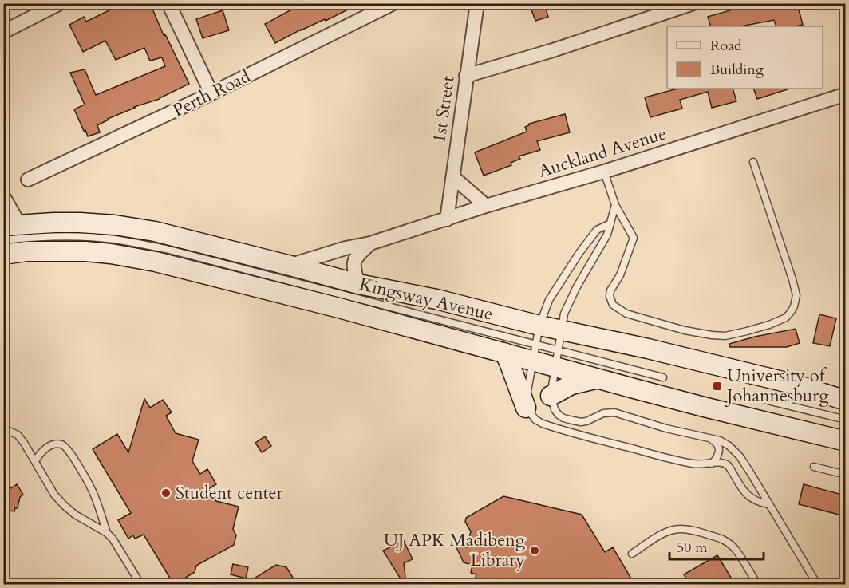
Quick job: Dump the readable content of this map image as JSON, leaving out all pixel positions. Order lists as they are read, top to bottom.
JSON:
{
  "streets": {
    "main road": ["Kingsway Avenue"],
    "street": ["Perth Road", "1st Street", "Auckland Avenue"]
  },
  "crossings": [
    ["1st Street", "Auckland Avenue"],
    ["Auckland Avenue", "Kingsway Avenue"]
  ],
  "places": {
    "transit": ["University of Johannesburg"],
    "other": ["Student center", "UJ APK Madibeng Library"]
  },
  "legend": ["Road", "Building"],
  "scale_bar": "50 m"
}
